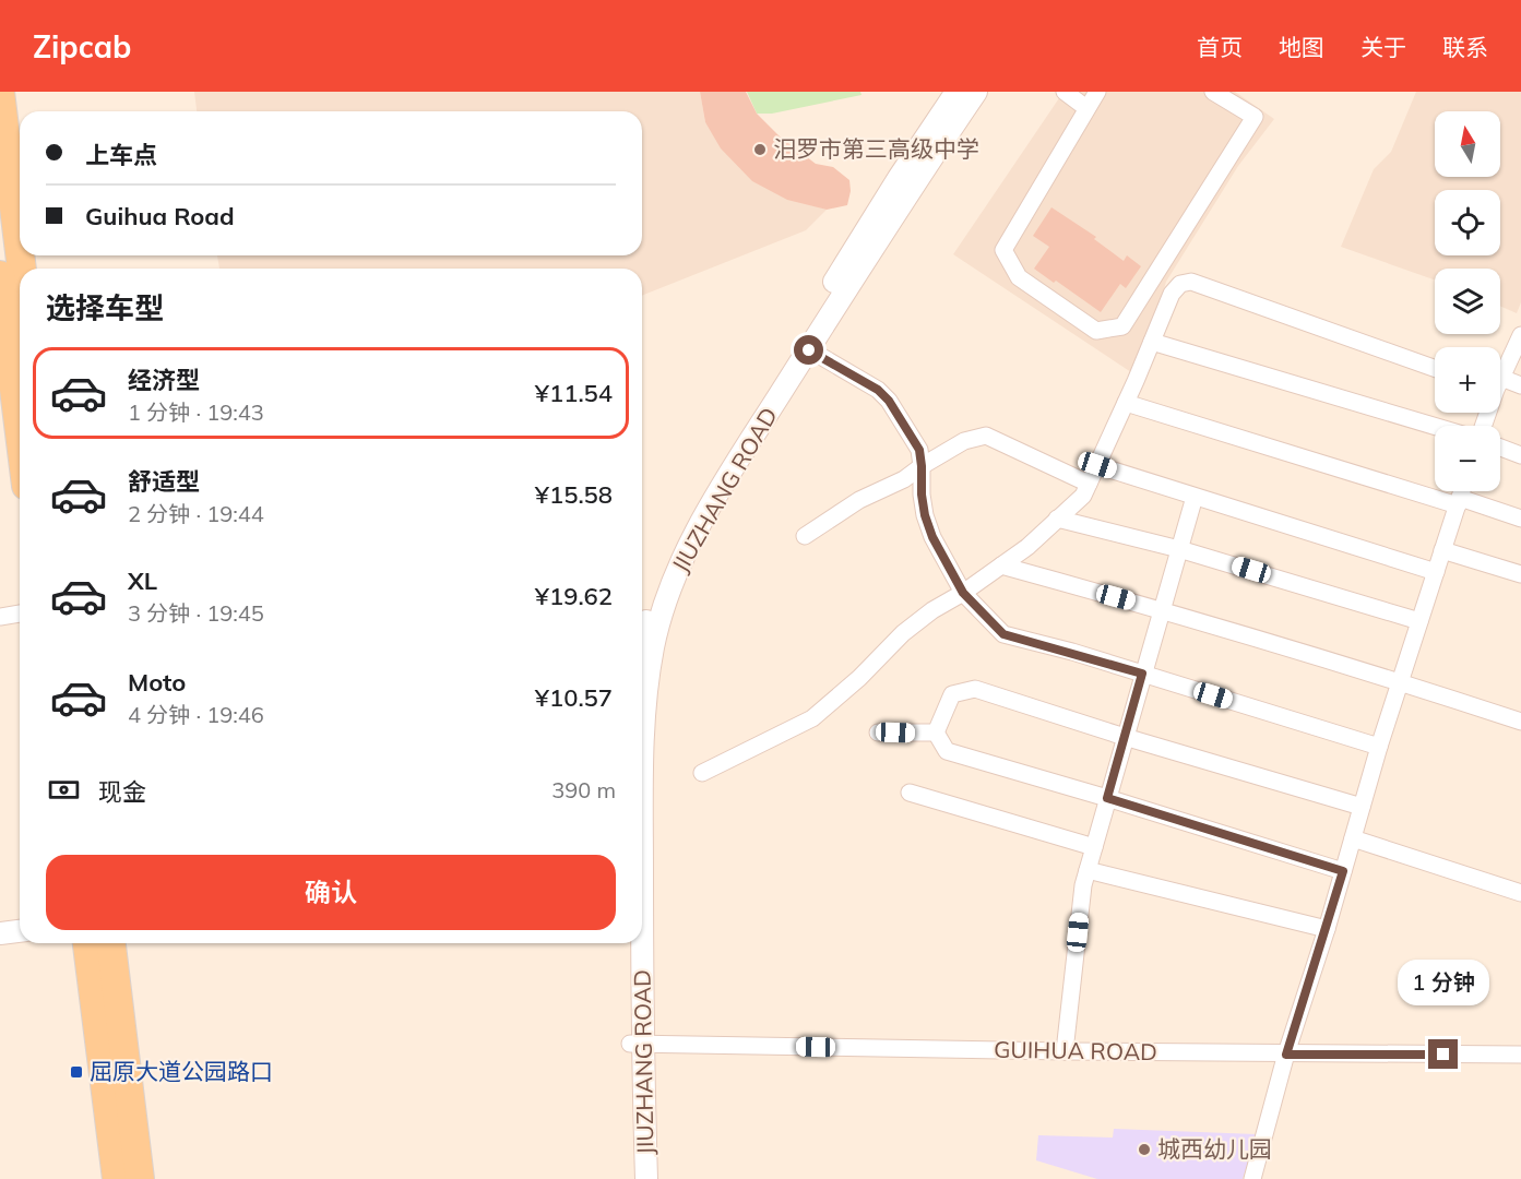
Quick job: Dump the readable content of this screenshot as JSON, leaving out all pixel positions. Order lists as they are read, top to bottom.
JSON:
{
  "streets": {
    "street": ["JIUZHANG ROAD", "GUIHUA ROAD"]
  },
  "crossings": [
    ["JIUZHANG ROAD", "GUIHUA ROAD"]
  ],
  "places": {
    "other": ["汨罗市第三高级中学", "城西幼儿园"],
    "transit": ["屈原大道公园路口"]
  },
  "north": "top",
  "page": {
    "header": "Zipcab",
    "nav": [
      "首页",
      "地图",
      "关于",
      "联系"
    ],
    "map_buttons": ["+", "−"],
    "banner": ["上车点", "Guihua Road"],
    "heading": "选择车型",
    "list": [
      {
        "name": "经济型",
        "note": "1 分钟 · 19:43",
        "value": "¥11.54"
      },
      {
        "name": "舒适型",
        "note": "2 分钟 · 19:44",
        "value": "¥15.58"
      },
      {
        "name": "XL",
        "note": "3 分钟 · 19:45",
        "value": "¥19.62"
      },
      {
        "name": "Moto",
        "note": "4 分钟 · 19:46",
        "value": "¥10.57"
      }
    ],
    "pay": ["现金", "390 m"],
    "buttons": "确认",
    "bubble": "1 分钟"
  }
}
